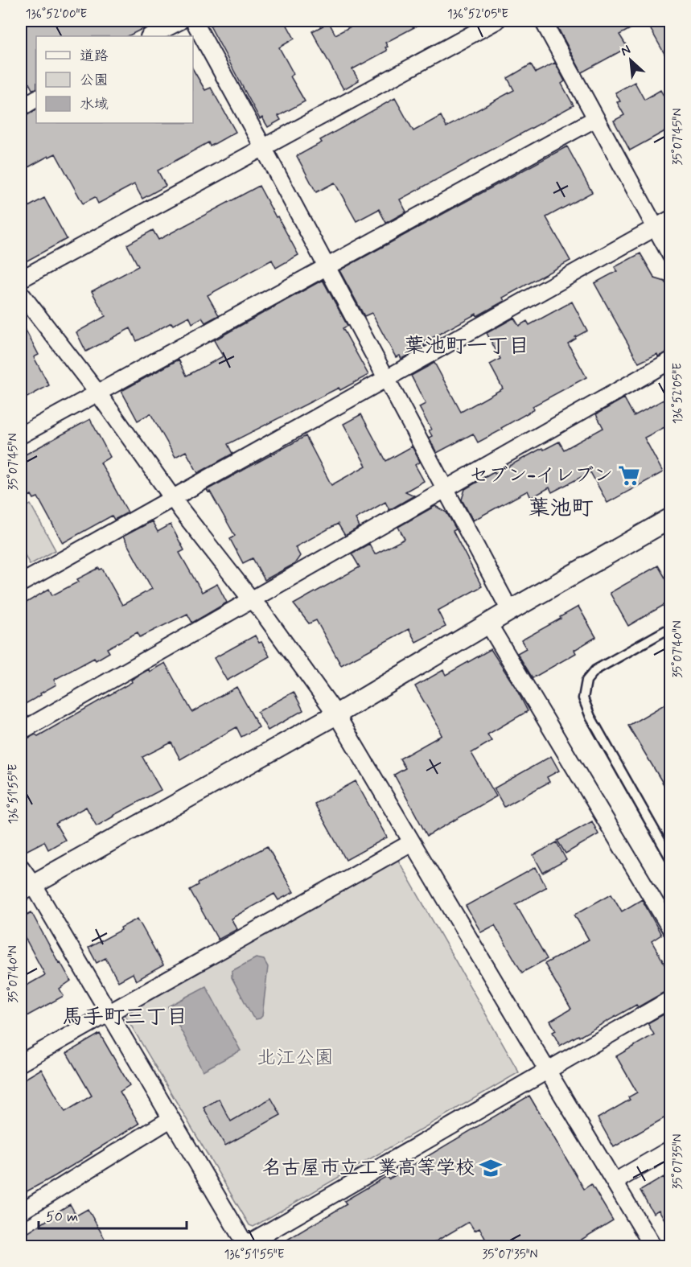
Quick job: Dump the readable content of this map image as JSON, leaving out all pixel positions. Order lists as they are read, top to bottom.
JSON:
{
  "districts": ["葉池町一丁目", "葉池町", "馬手町三丁目"],
  "parks": ["北江公園"],
  "places": {
    "supermarket": ["セブン-イレブン"],
    "school or university": ["名古屋市立工業高等学校"]
  },
  "legend": ["道路", "公園", "水域"],
  "scale_bar": "50 m",
  "north": "top left",
  "coordinates": [
    "136°52'00\"E",
    "136°52'05\"E",
    "35°07'45\"N",
    "35°07'40\"N",
    "136°51'55\"E",
    "35°07'35\"N"
  ]
}
